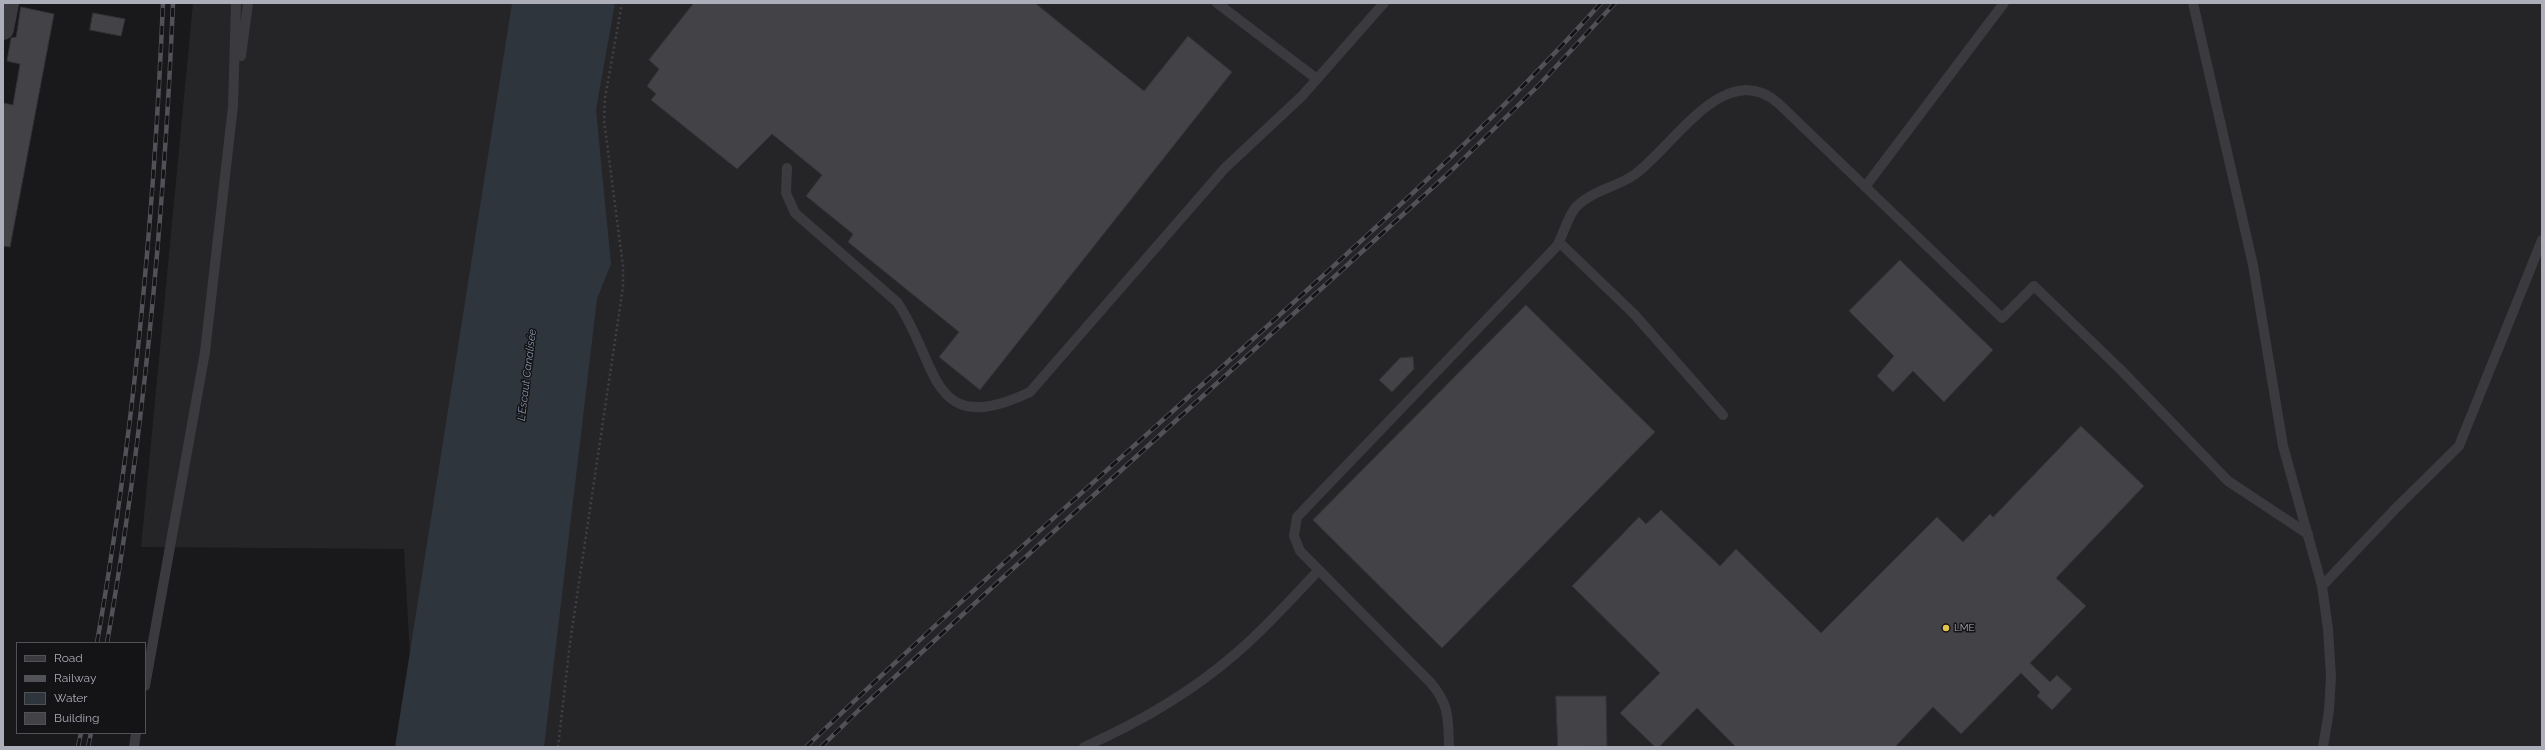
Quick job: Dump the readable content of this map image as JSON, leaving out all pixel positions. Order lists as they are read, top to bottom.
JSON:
{
  "water": ["L'Escaut Canalisée"],
  "places": ["LME"],
  "legend": [
    "Road",
    "Railway",
    "Water",
    "Building"
  ]
}
